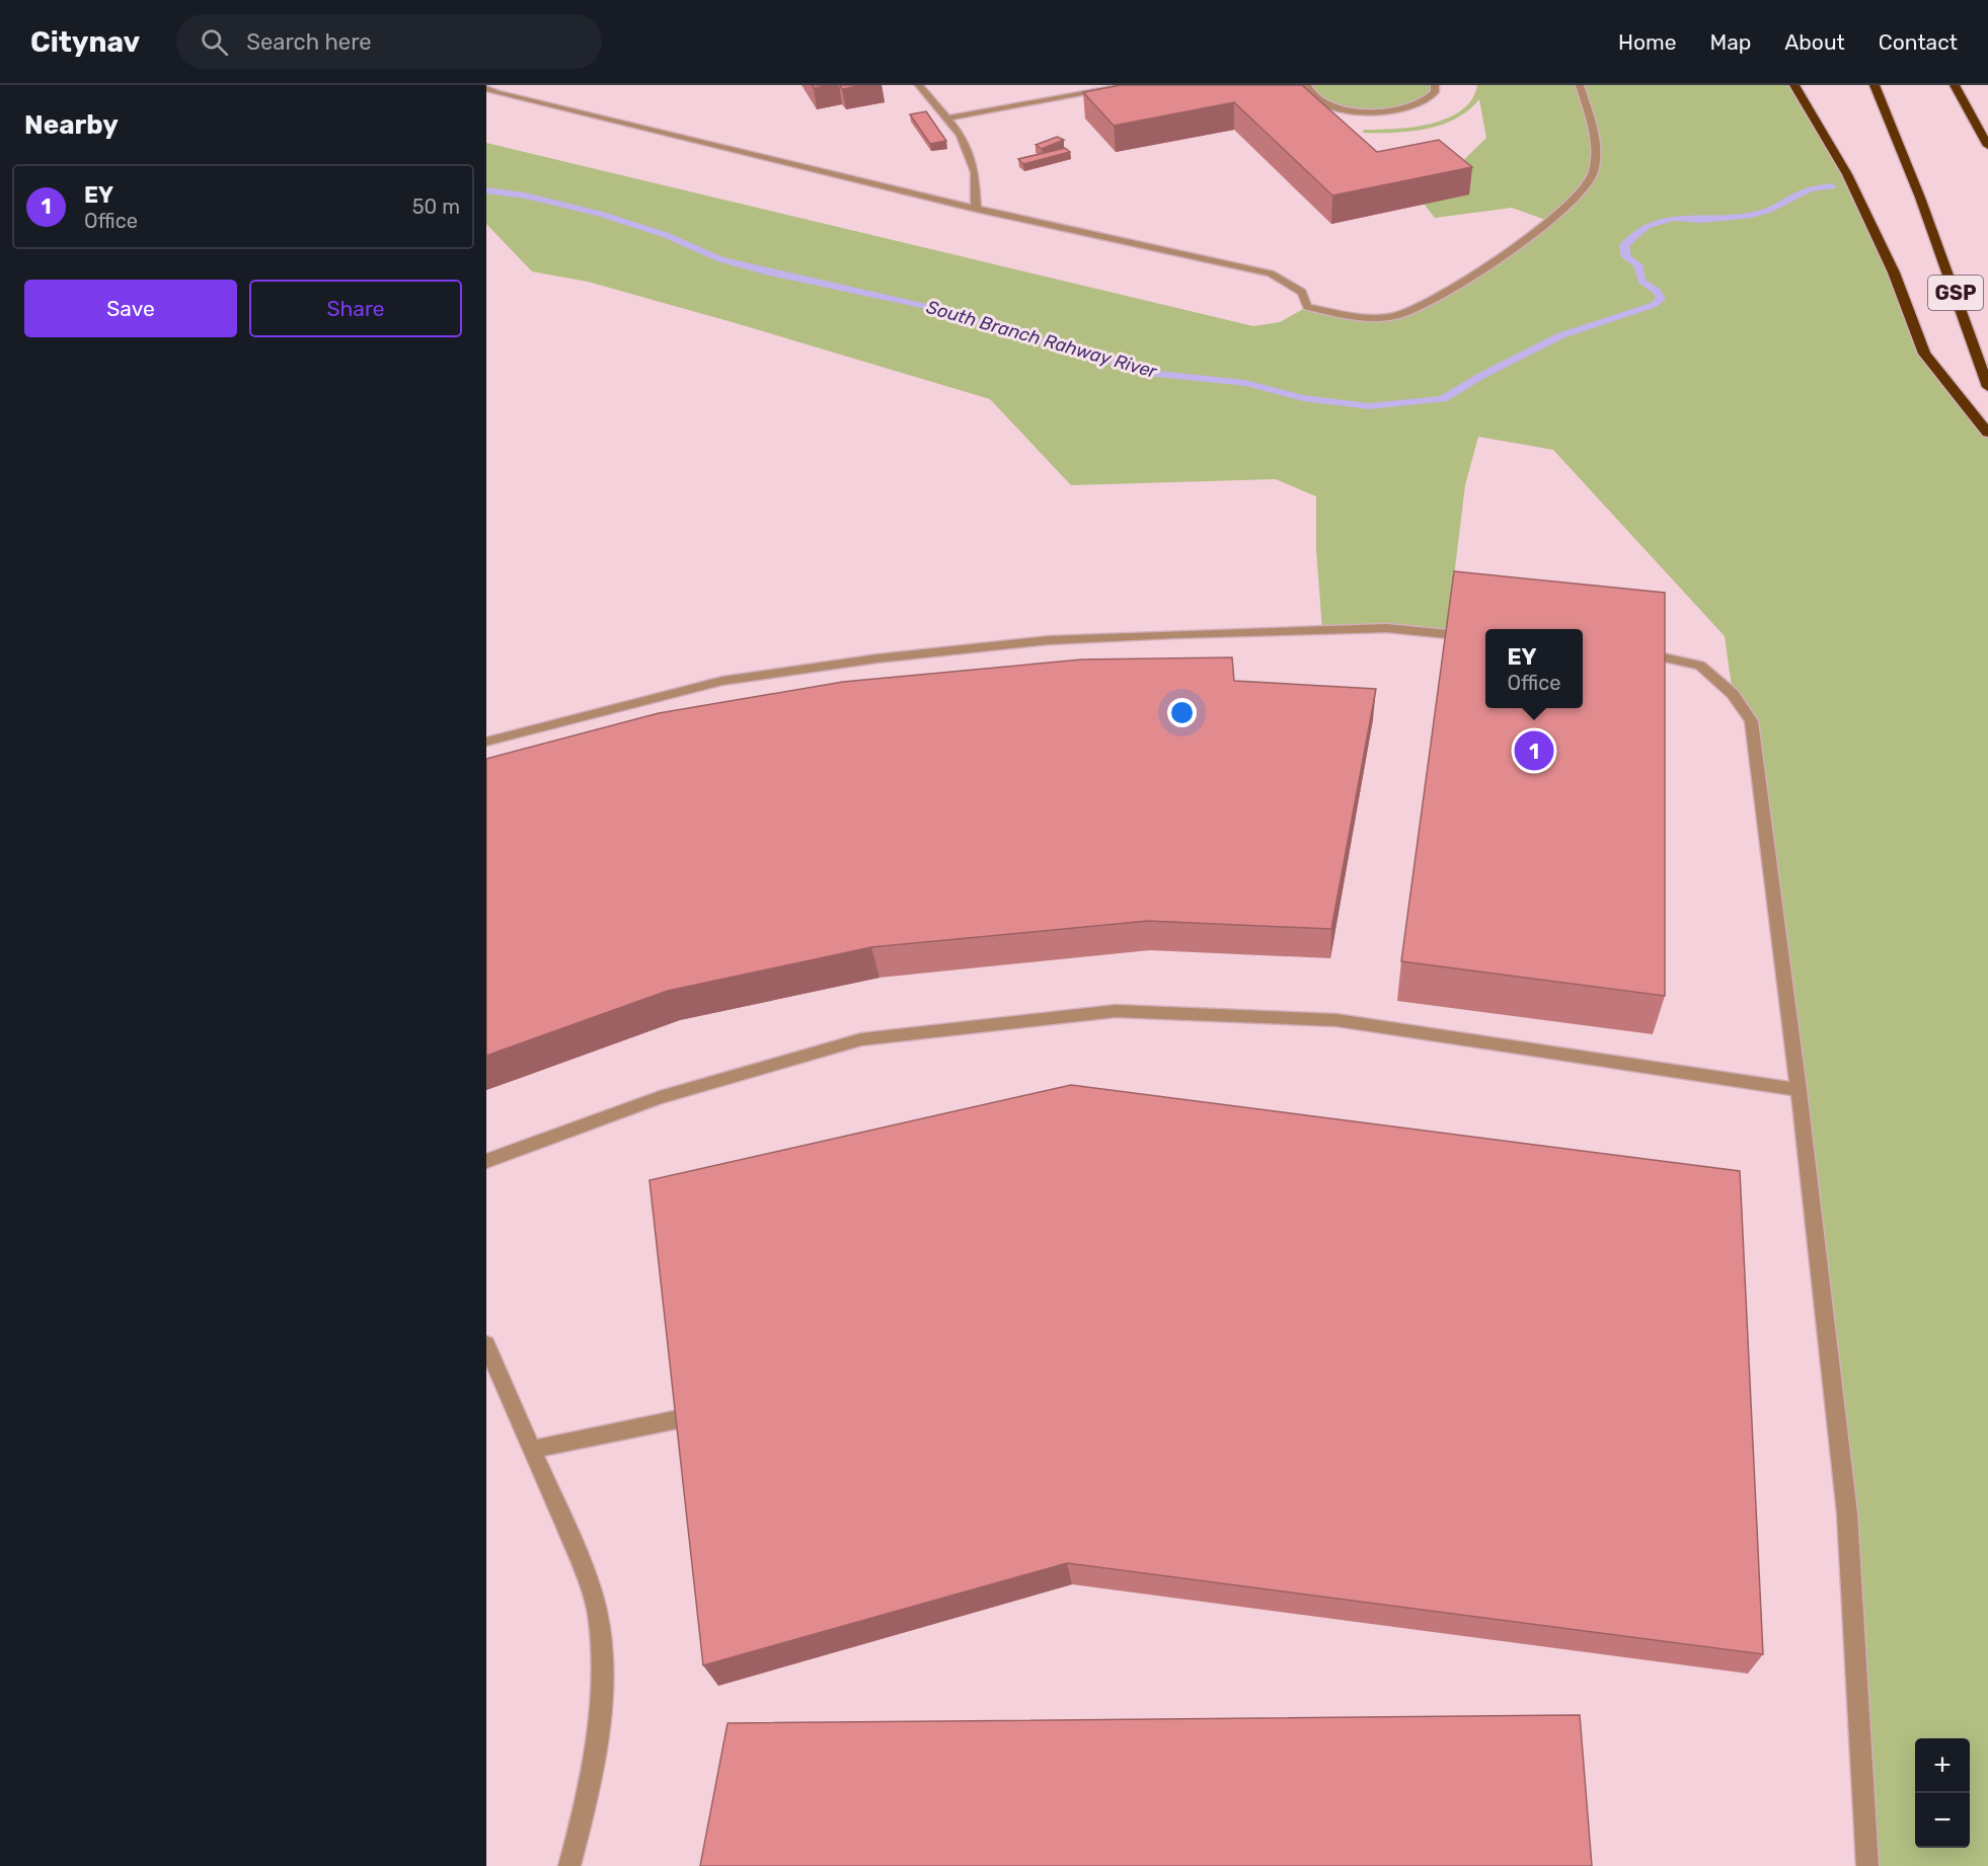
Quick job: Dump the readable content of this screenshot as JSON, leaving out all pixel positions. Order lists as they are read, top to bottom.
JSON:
{
  "streets": {
    "highway": ["GSP"]
  },
  "water": ["South Branch Rahway River"],
  "page": {
    "header": "Citynav",
    "search": "Search here",
    "nav": [
      "Home",
      "Map",
      "About",
      "Contact"
    ],
    "heading": "Nearby",
    "list": [
      {
        "mark": "1",
        "name": "EY",
        "note": "Office",
        "value": "50 m"
      }
    ],
    "buttons": ["Save", "Share"],
    "popup": ["EY", "Office"],
    "pins": "1",
    "map_buttons": ["+", "−"]
  }
}
